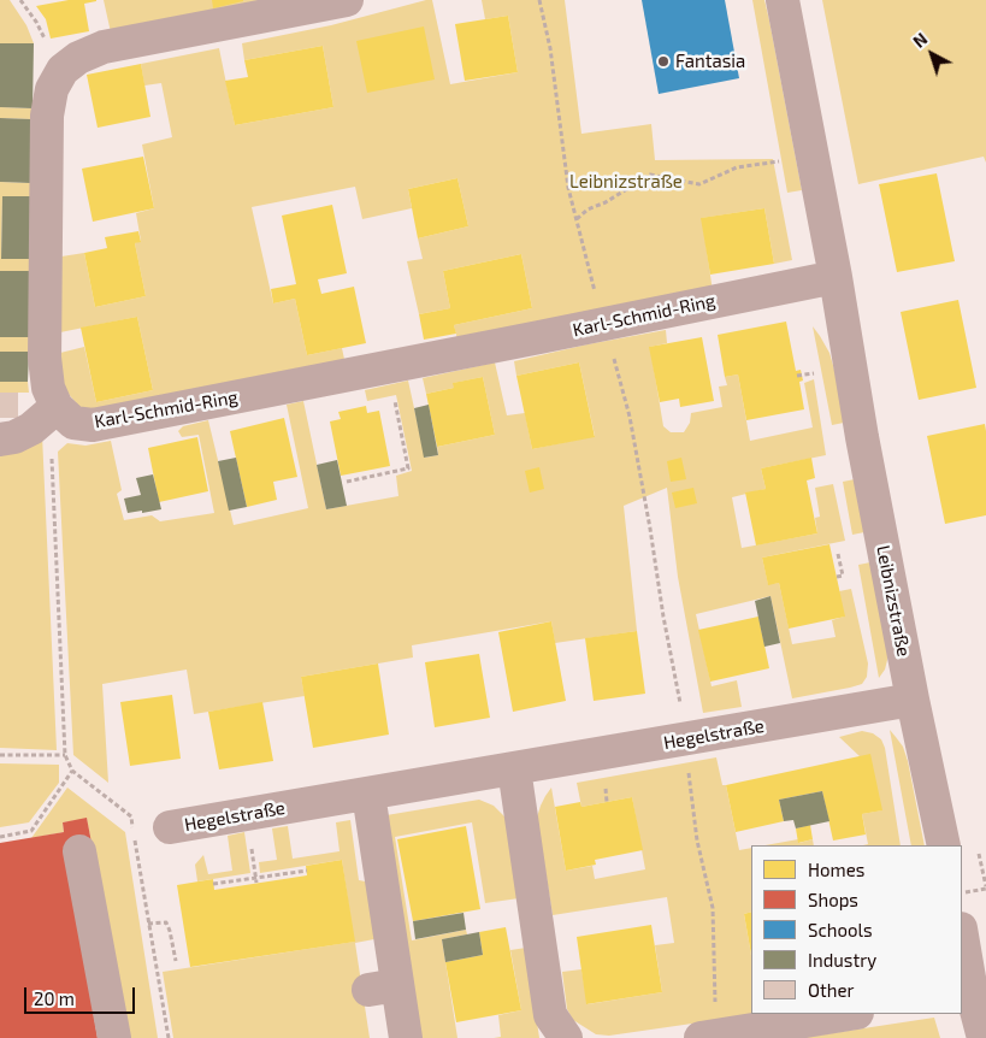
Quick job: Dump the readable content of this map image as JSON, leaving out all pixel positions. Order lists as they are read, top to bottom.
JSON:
{
  "streets": {
    "street": ["Karl-Schmid-Ring", "Leibnizstraße", "Hegelstraße"]
  },
  "crossings": [
    ["Karl-Schmid-Ring", "Leibnizstraße"],
    ["Leibnizstraße", "Hegelstraße"]
  ],
  "parks": ["Leibnizstraße"],
  "places": ["Fantasia"],
  "legend": [
    "Homes",
    "Shops",
    "Schools",
    "Industry",
    "Other"
  ],
  "scale_bar": "20 m",
  "north": "top left"
}
